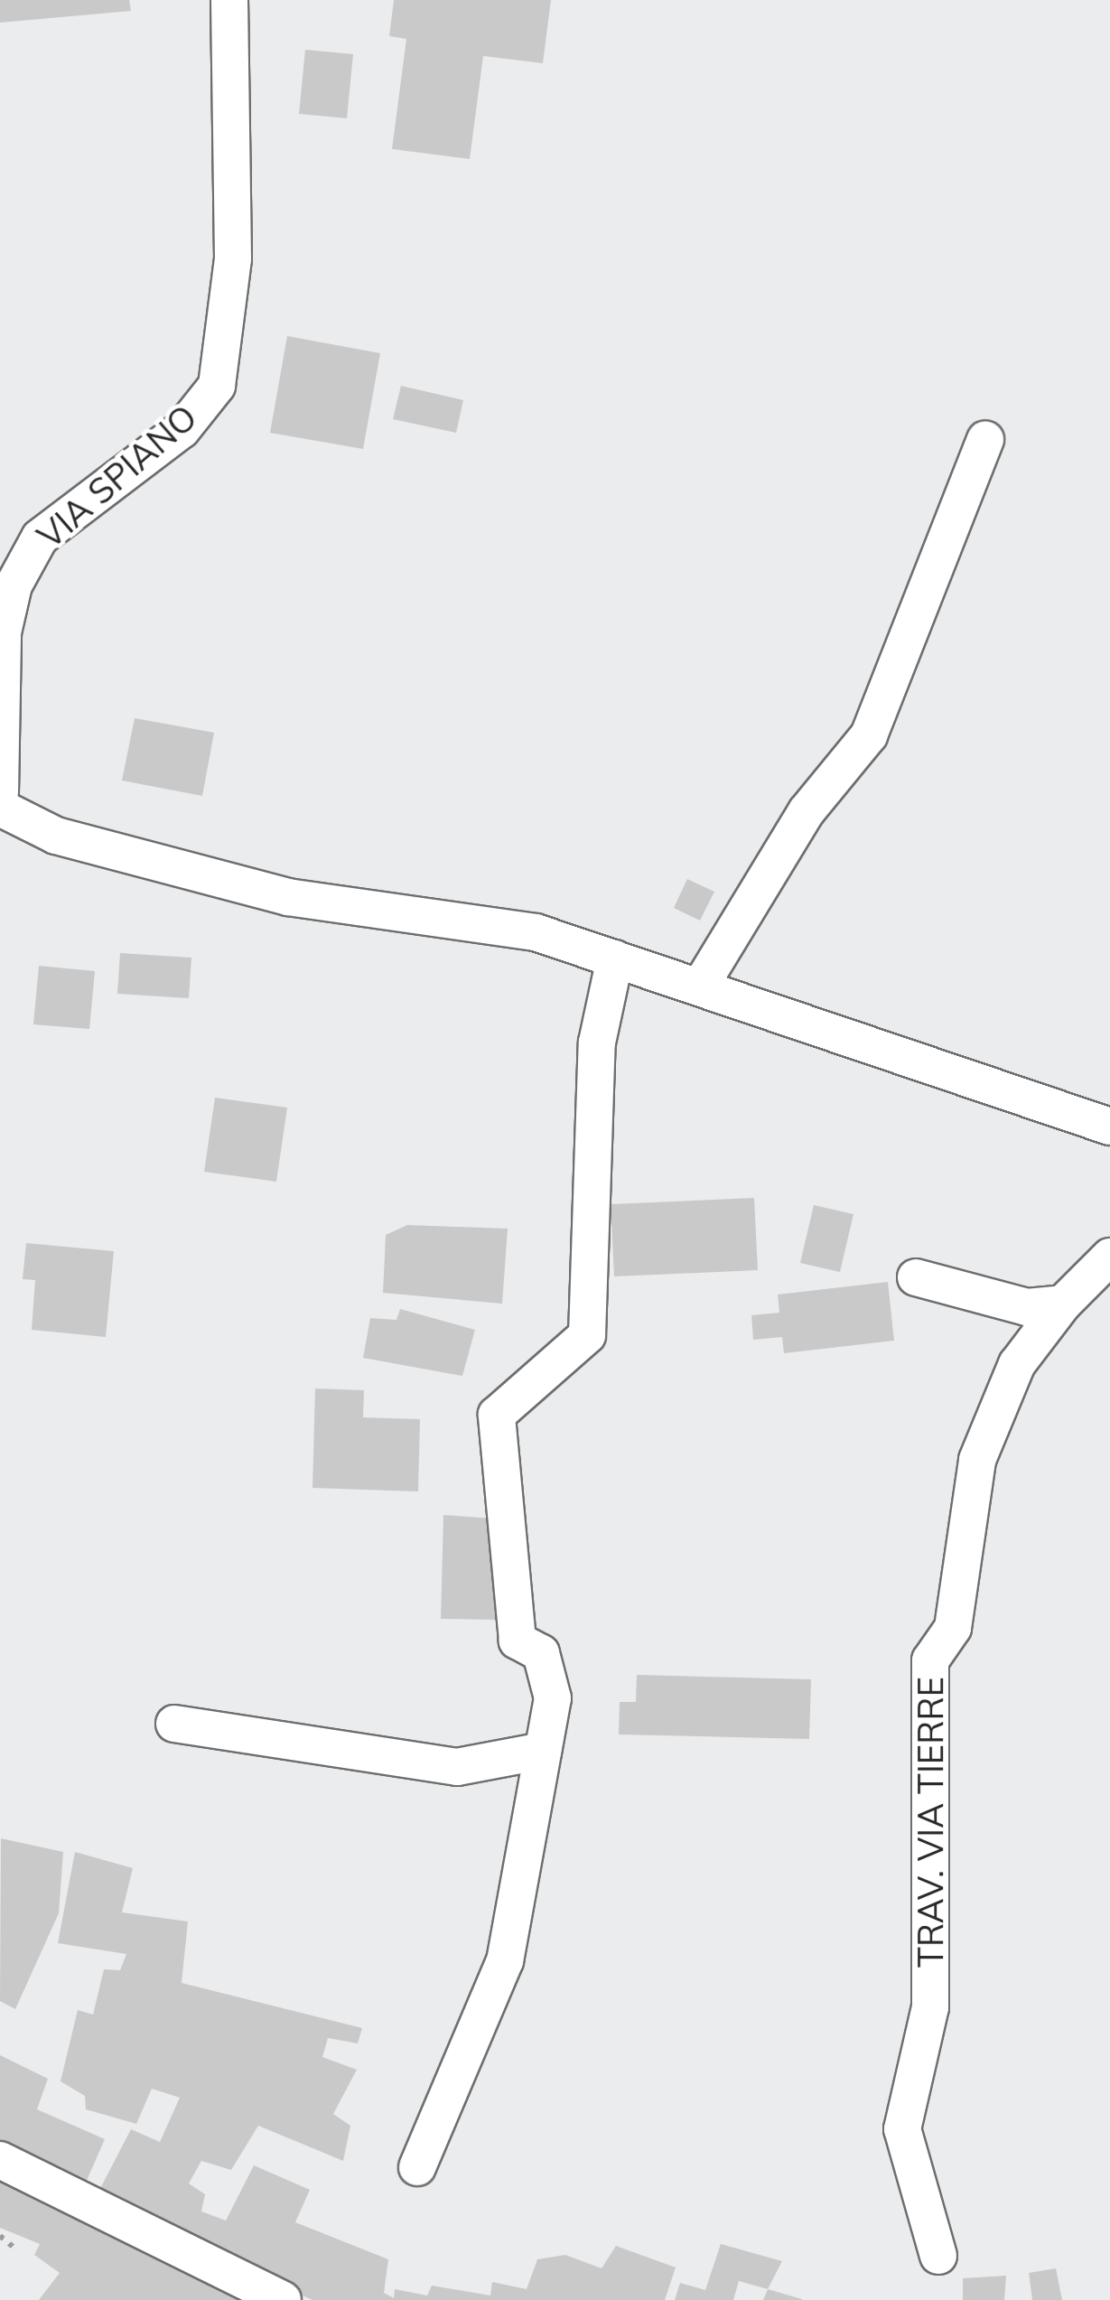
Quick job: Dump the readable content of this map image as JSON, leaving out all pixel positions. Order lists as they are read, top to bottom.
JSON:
{
  "streets": {
    "street": ["VIA SPIANO", "TRAV. VIA TIERRE"]
  }
}
